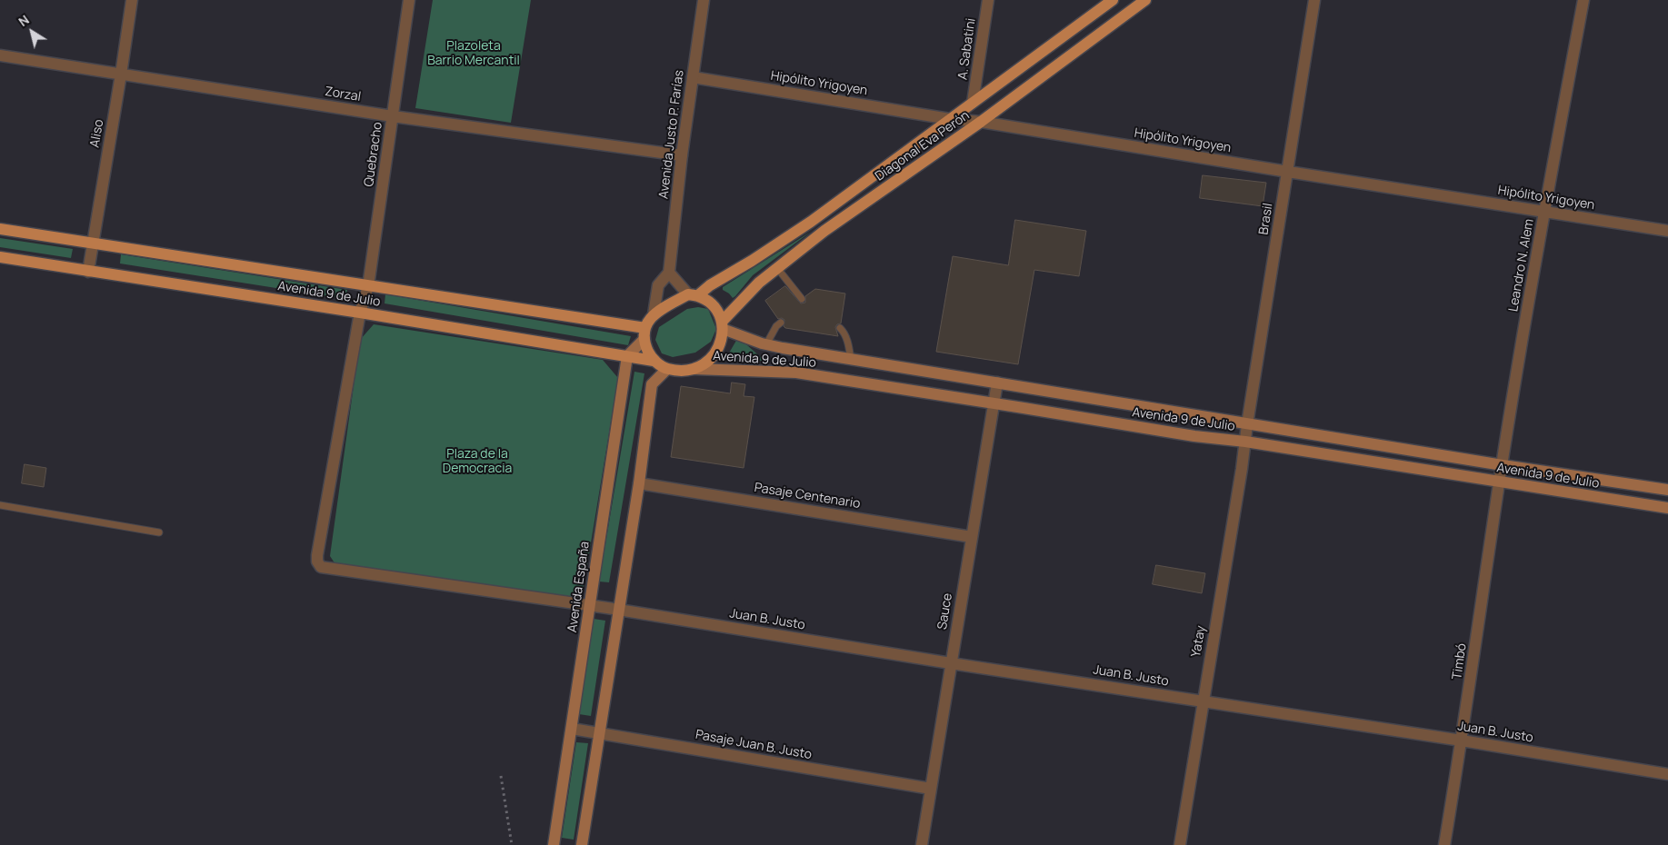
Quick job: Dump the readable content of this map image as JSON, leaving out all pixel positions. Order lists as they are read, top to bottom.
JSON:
{
  "streets": {
    "main road": ["Diagonal Eva Perón", "Avenida 9 de Julio", "Avenida España"],
    "street": [
      "A. Sabatini",
      "Hipólito Yrigoyen",
      "Zorzal",
      "Aliso",
      "Avenida Justo P. Farías",
      "Quebracho",
      "Brasil",
      "Leandro N. Alem",
      "Pasaje Centenario",
      "Sauce",
      "Juan B. Justo",
      "Yatay",
      "Timbó",
      "Pasaje Juan B. Justo"
    ]
  },
  "crossings": [
    ["A. Sabatini", "Diagonal Eva Perón"],
    ["Hipólito Yrigoyen", "Avenida Justo P. Farías"],
    ["Hipólito Yrigoyen", "Diagonal Eva Perón"],
    ["Hipólito Yrigoyen", "Brasil"],
    ["Hipólito Yrigoyen", "Leandro N. Alem"],
    ["Zorzal", "Aliso"],
    ["Zorzal", "Avenida Justo P. Farías"],
    ["Zorzal", "Quebracho"],
    ["Aliso", "Avenida 9 de Julio"],
    ["Avenida Justo P. Farías", "Diagonal Eva Perón"],
    ["Avenida Justo P. Farías", "Avenida 9 de Julio"],
    ["Diagonal Eva Perón", "Avenida 9 de Julio"],
    ["Quebracho", "Avenida 9 de Julio"],
    ["Quebracho", "Avenida España"],
    ["Quebracho", "Juan B. Justo"],
    ["Brasil", "Avenida 9 de Julio"],
    ["Brasil", "Yatay"],
    ["Leandro N. Alem", "Avenida 9 de Julio"],
    ["Leandro N. Alem", "Timbó"],
    ["Avenida 9 de Julio", "Avenida España"],
    ["Avenida 9 de Julio", "Sauce"],
    ["Avenida 9 de Julio", "Yatay"],
    ["Avenida 9 de Julio", "Timbó"],
    ["Pasaje Centenario", "Sauce"],
    ["Avenida España", "Juan B. Justo"],
    ["Avenida España", "Pasaje Juan B. Justo"],
    ["Sauce", "Juan B. Justo"],
    ["Sauce", "Pasaje Juan B. Justo"],
    ["Juan B. Justo", "Yatay"],
    ["Juan B. Justo", "Timbó"]
  ],
  "parks": ["Plazoleta Barrio Mercantil", "Plaza de la Democracia"],
  "north": "top left"
}
